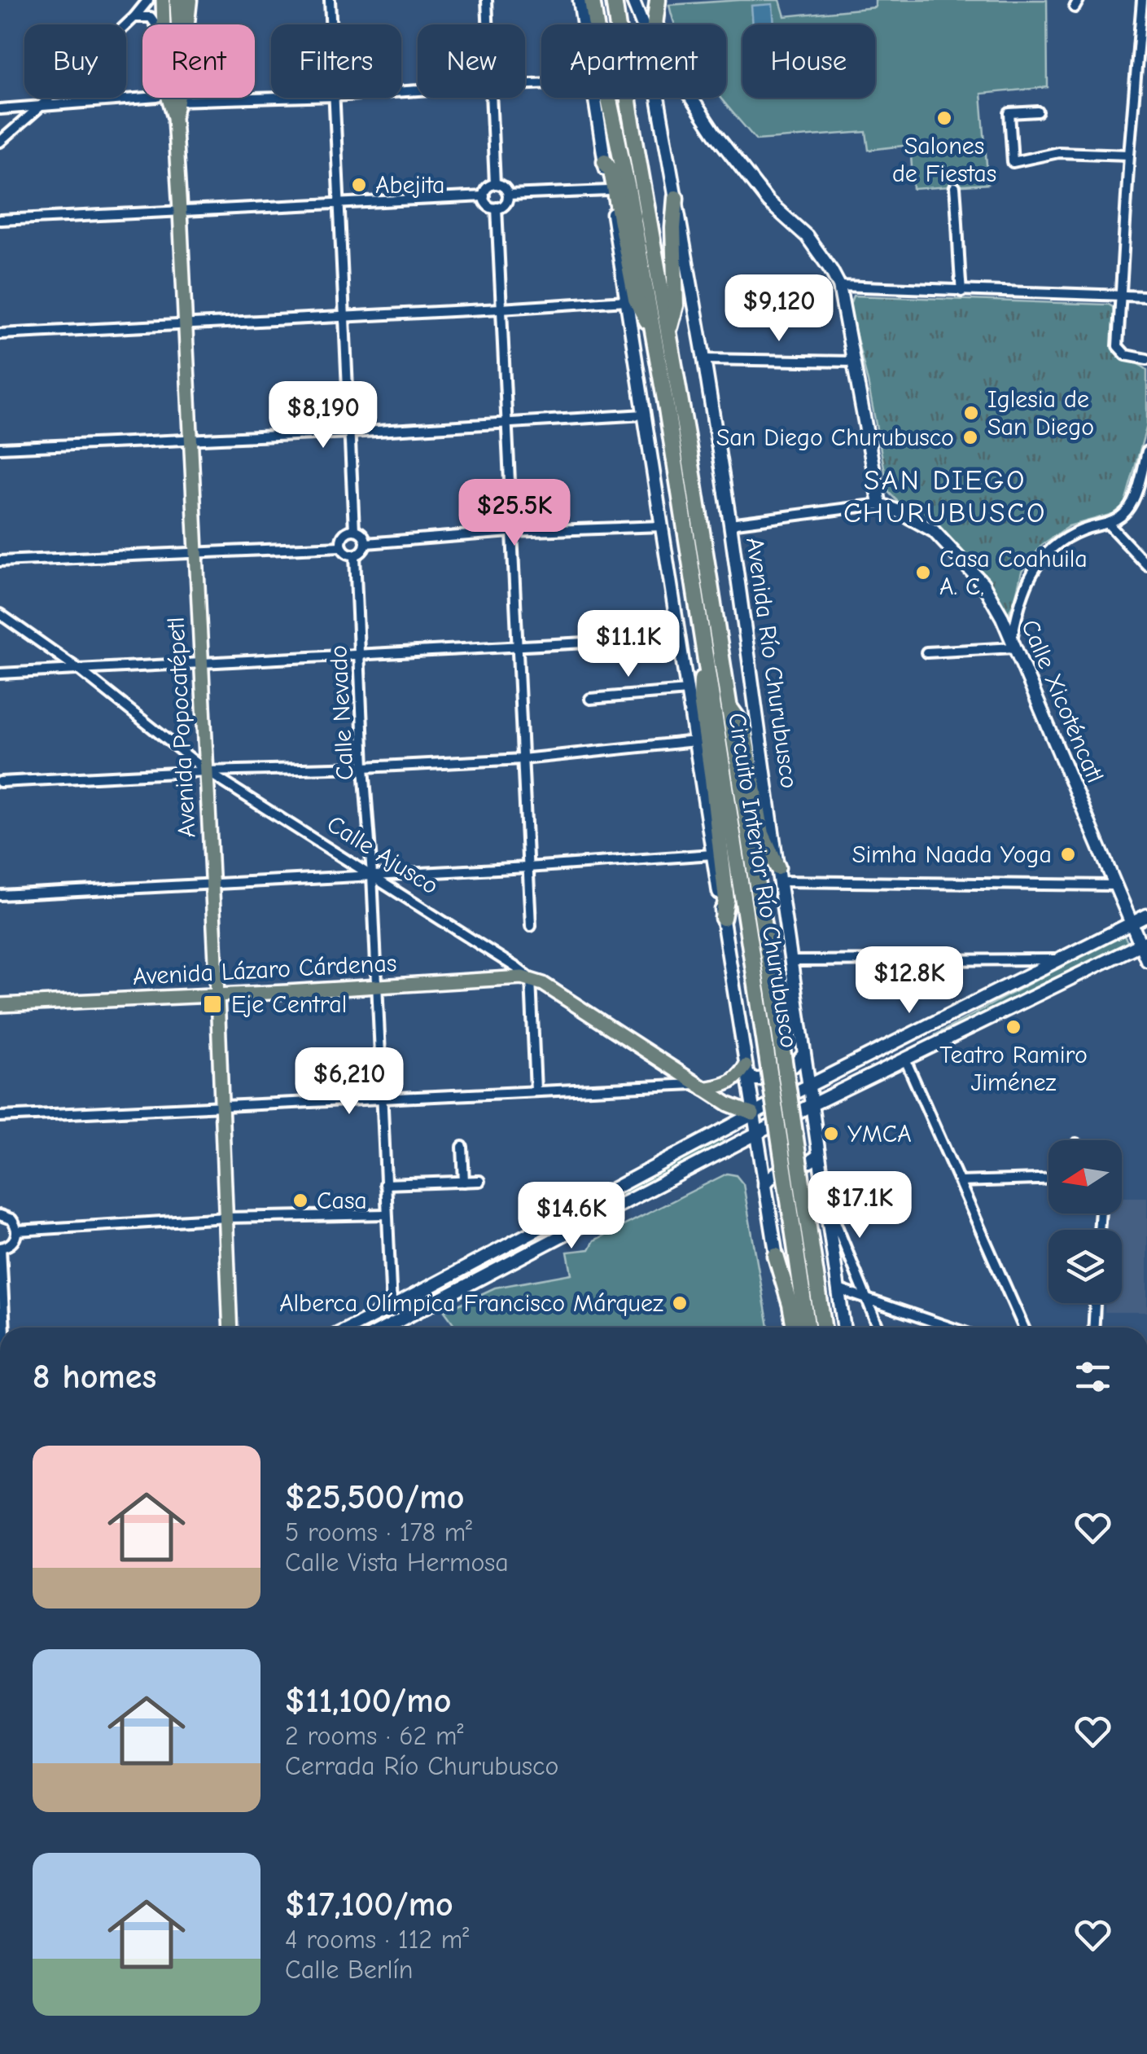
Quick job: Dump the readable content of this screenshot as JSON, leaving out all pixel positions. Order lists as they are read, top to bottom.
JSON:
{
  "streets": {
    "highway": ["Circuito Interior Río Churubusco"],
    "main road": [
      "Avenida Río Churubusco",
      "Calle Xicoténcatl",
      "Avenida Popocatépetl",
      "Calle Ajusco",
      "Avenida Lázaro Cárdenas"
    ],
    "street": ["Calle Nevado"]
  },
  "crossings": [
    ["Calle Nevado", "Calle Ajusco"],
    ["Calle Nevado", "Avenida Lázaro Cárdenas"],
    ["Avenida Popocatépetl", "Calle Ajusco"],
    ["Avenida Popocatépetl", "Avenida Lázaro Cárdenas"],
    ["Calle Ajusco", "Avenida Lázaro Cárdenas"]
  ],
  "districts": ["SAN DIEGO CHURUBUSCO"],
  "places": {
    "other": [
      "Salones de Fiestas",
      "Abejita",
      "Iglesia de San Diego",
      "San Diego Churubusco",
      "Casa Coahuila A. C.",
      "Simha Naada Yoga",
      "Teatro Ramiro Jiménez",
      "YMCA",
      "Casa",
      "Alberca Olímpica Francisco Márquez"
    ],
    "transit": ["Eje Central"]
  },
  "north": "left",
  "page": {
    "chip": [
      "Buy",
      "Rent",
      "Filters",
      "New",
      "Apartment",
      "House"
    ],
    "price": [
      "$9,120",
      "$8,190",
      "$25.5K",
      "$11.1K",
      "$12.8K",
      "$6,210",
      "$17.1K",
      "$14.6K"
    ],
    "heading": "8 homes",
    "list": [
      {
        "name": "$25,500/mo",
        "note": "5 rooms · 178 m² · Calle Vista Hermosa"
      },
      {
        "name": "$11,100/mo",
        "note": "2 rooms · 62 m² · Cerrada Río Churubusco"
      },
      {
        "name": "$17,100/mo",
        "note": "4 rooms · 112 m² · Calle Berlín"
      }
    ]
  }
}
